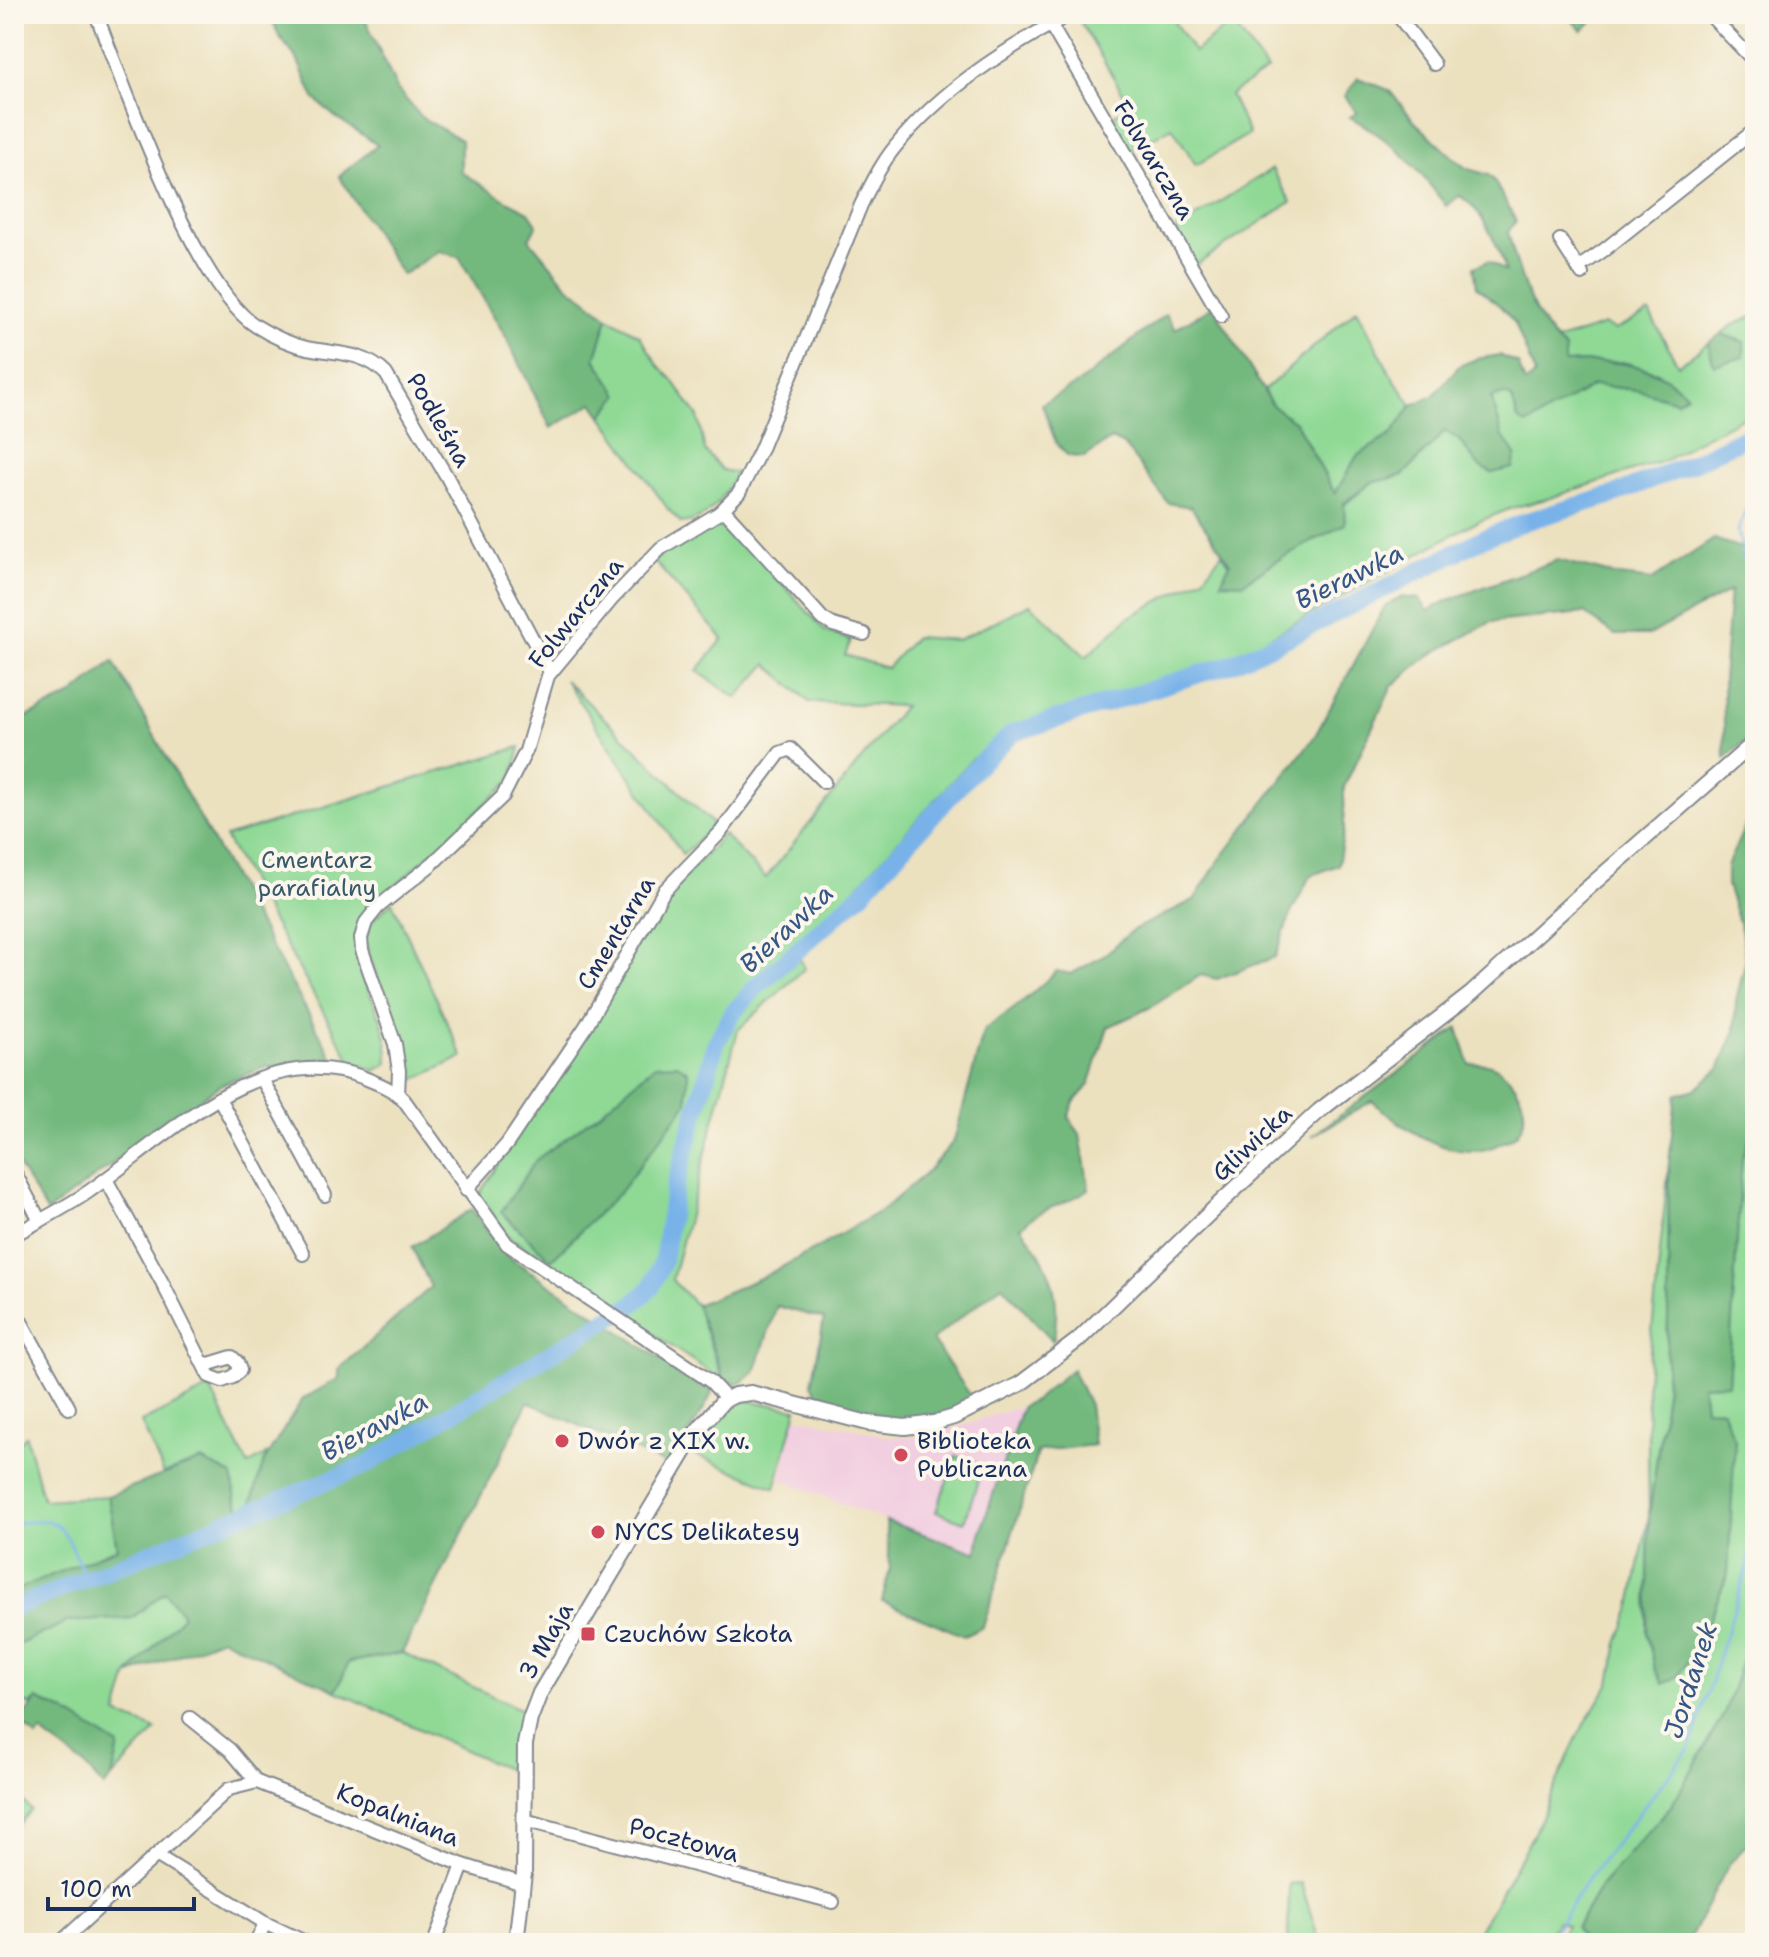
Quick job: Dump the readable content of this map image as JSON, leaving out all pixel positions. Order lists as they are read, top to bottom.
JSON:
{
  "streets": {
    "main road": ["Gliwicka", "3 Maja"],
    "street": [
      "Folwarczna",
      "Podleśna",
      "Cmentarna",
      "Kopalniana",
      "Pocztowa"
    ]
  },
  "crossings": [
    ["Folwarczna", "Podleśna"],
    ["Gliwicka", "3 Maja"],
    ["3 Maja", "Kopalniana"],
    ["3 Maja", "Pocztowa"]
  ],
  "water": ["Bierawka", "Jordanek"],
  "parks": ["Cmentarz parafialny"],
  "places": {
    "other": ["Dwór z XIX w.", "Biblioteka Publiczna", "NYCS Delikatesy"],
    "transit": ["Czuchów Szkoła"]
  },
  "scale_bar": "100 m"
}
